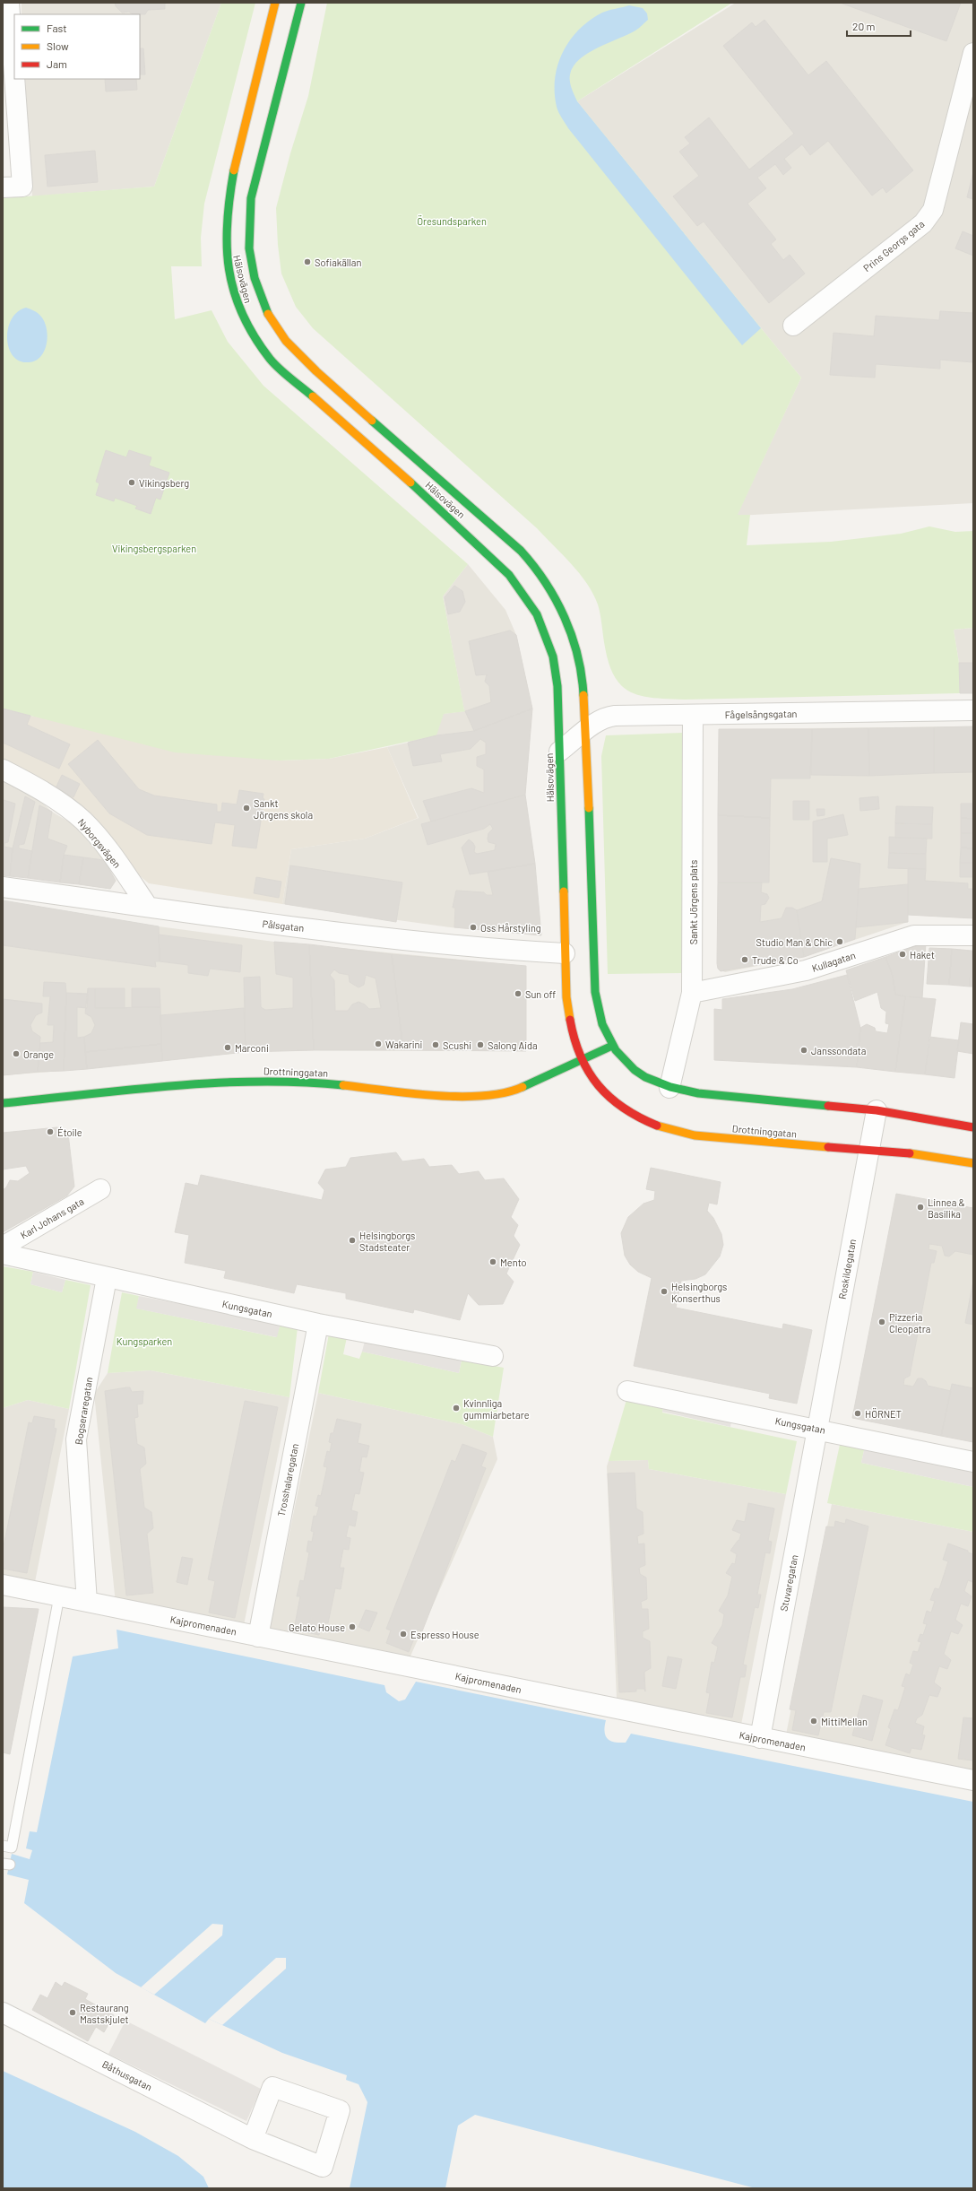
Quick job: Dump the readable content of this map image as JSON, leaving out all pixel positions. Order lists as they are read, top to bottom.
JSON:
{
  "streets": {
    "main road": ["Hälsovägen", "Drottninggatan"],
    "street": [
      "Prins Georgs gata",
      "Fågelsångsgatan",
      "Nyborgsvägen",
      "Sankt Jörgens plats",
      "Pålsgatan",
      "Kullagatan",
      "Karl Johans gata",
      "Roskildegatan",
      "Kungsgatan",
      "Bogseraregatan",
      "Trosshalaregatan",
      "Stuvaregatan",
      "Kajpromenaden",
      "Båthusgatan"
    ]
  },
  "crossings": [
    ["Hälsovägen", "Fågelsångsgatan"],
    ["Hälsovägen", "Pålsgatan"],
    ["Hälsovägen", "Drottninggatan"],
    ["Fågelsångsgatan", "Sankt Jörgens plats"],
    ["Nyborgsvägen", "Pålsgatan"],
    ["Sankt Jörgens plats", "Kullagatan"],
    ["Drottninggatan", "Roskildegatan"],
    ["Roskildegatan", "Kungsgatan"],
    ["Roskildegatan", "Stuvaregatan"],
    ["Kungsgatan", "Bogseraregatan"],
    ["Kungsgatan", "Trosshalaregatan"],
    ["Kungsgatan", "Stuvaregatan"],
    ["Bogseraregatan", "Kajpromenaden"],
    ["Trosshalaregatan", "Kajpromenaden"],
    ["Stuvaregatan", "Kajpromenaden"]
  ],
  "parks": ["Öresundsparken", "Vikingsbergsparken", "Kungsparken"],
  "places": [
    "Sofiakällan",
    "Vikingsberg",
    "Sankt Jörgens skola",
    "Oss Hårstyling",
    "Studio Man & Chic",
    "Haket",
    "Trude & Co",
    "Sun off",
    "Wakarini",
    "Scushi",
    "Salong Aida",
    "Marconi",
    "Janssondata",
    "Orange",
    "Étoile",
    "Linnea & Basilika",
    "Helsingborgs Stadsteater",
    "Mento",
    "Helsingborgs Konserthus",
    "Pizzeria Cleopatra",
    "Kvinnliga gummiarbetare",
    "HÖRNET",
    "Gelato House",
    "Espresso House",
    "MittiMellan",
    "Restaurang Mastskjulet"
  ],
  "legend": ["Fast", "Slow", "Jam"],
  "scale_bar": "20 m"
}
